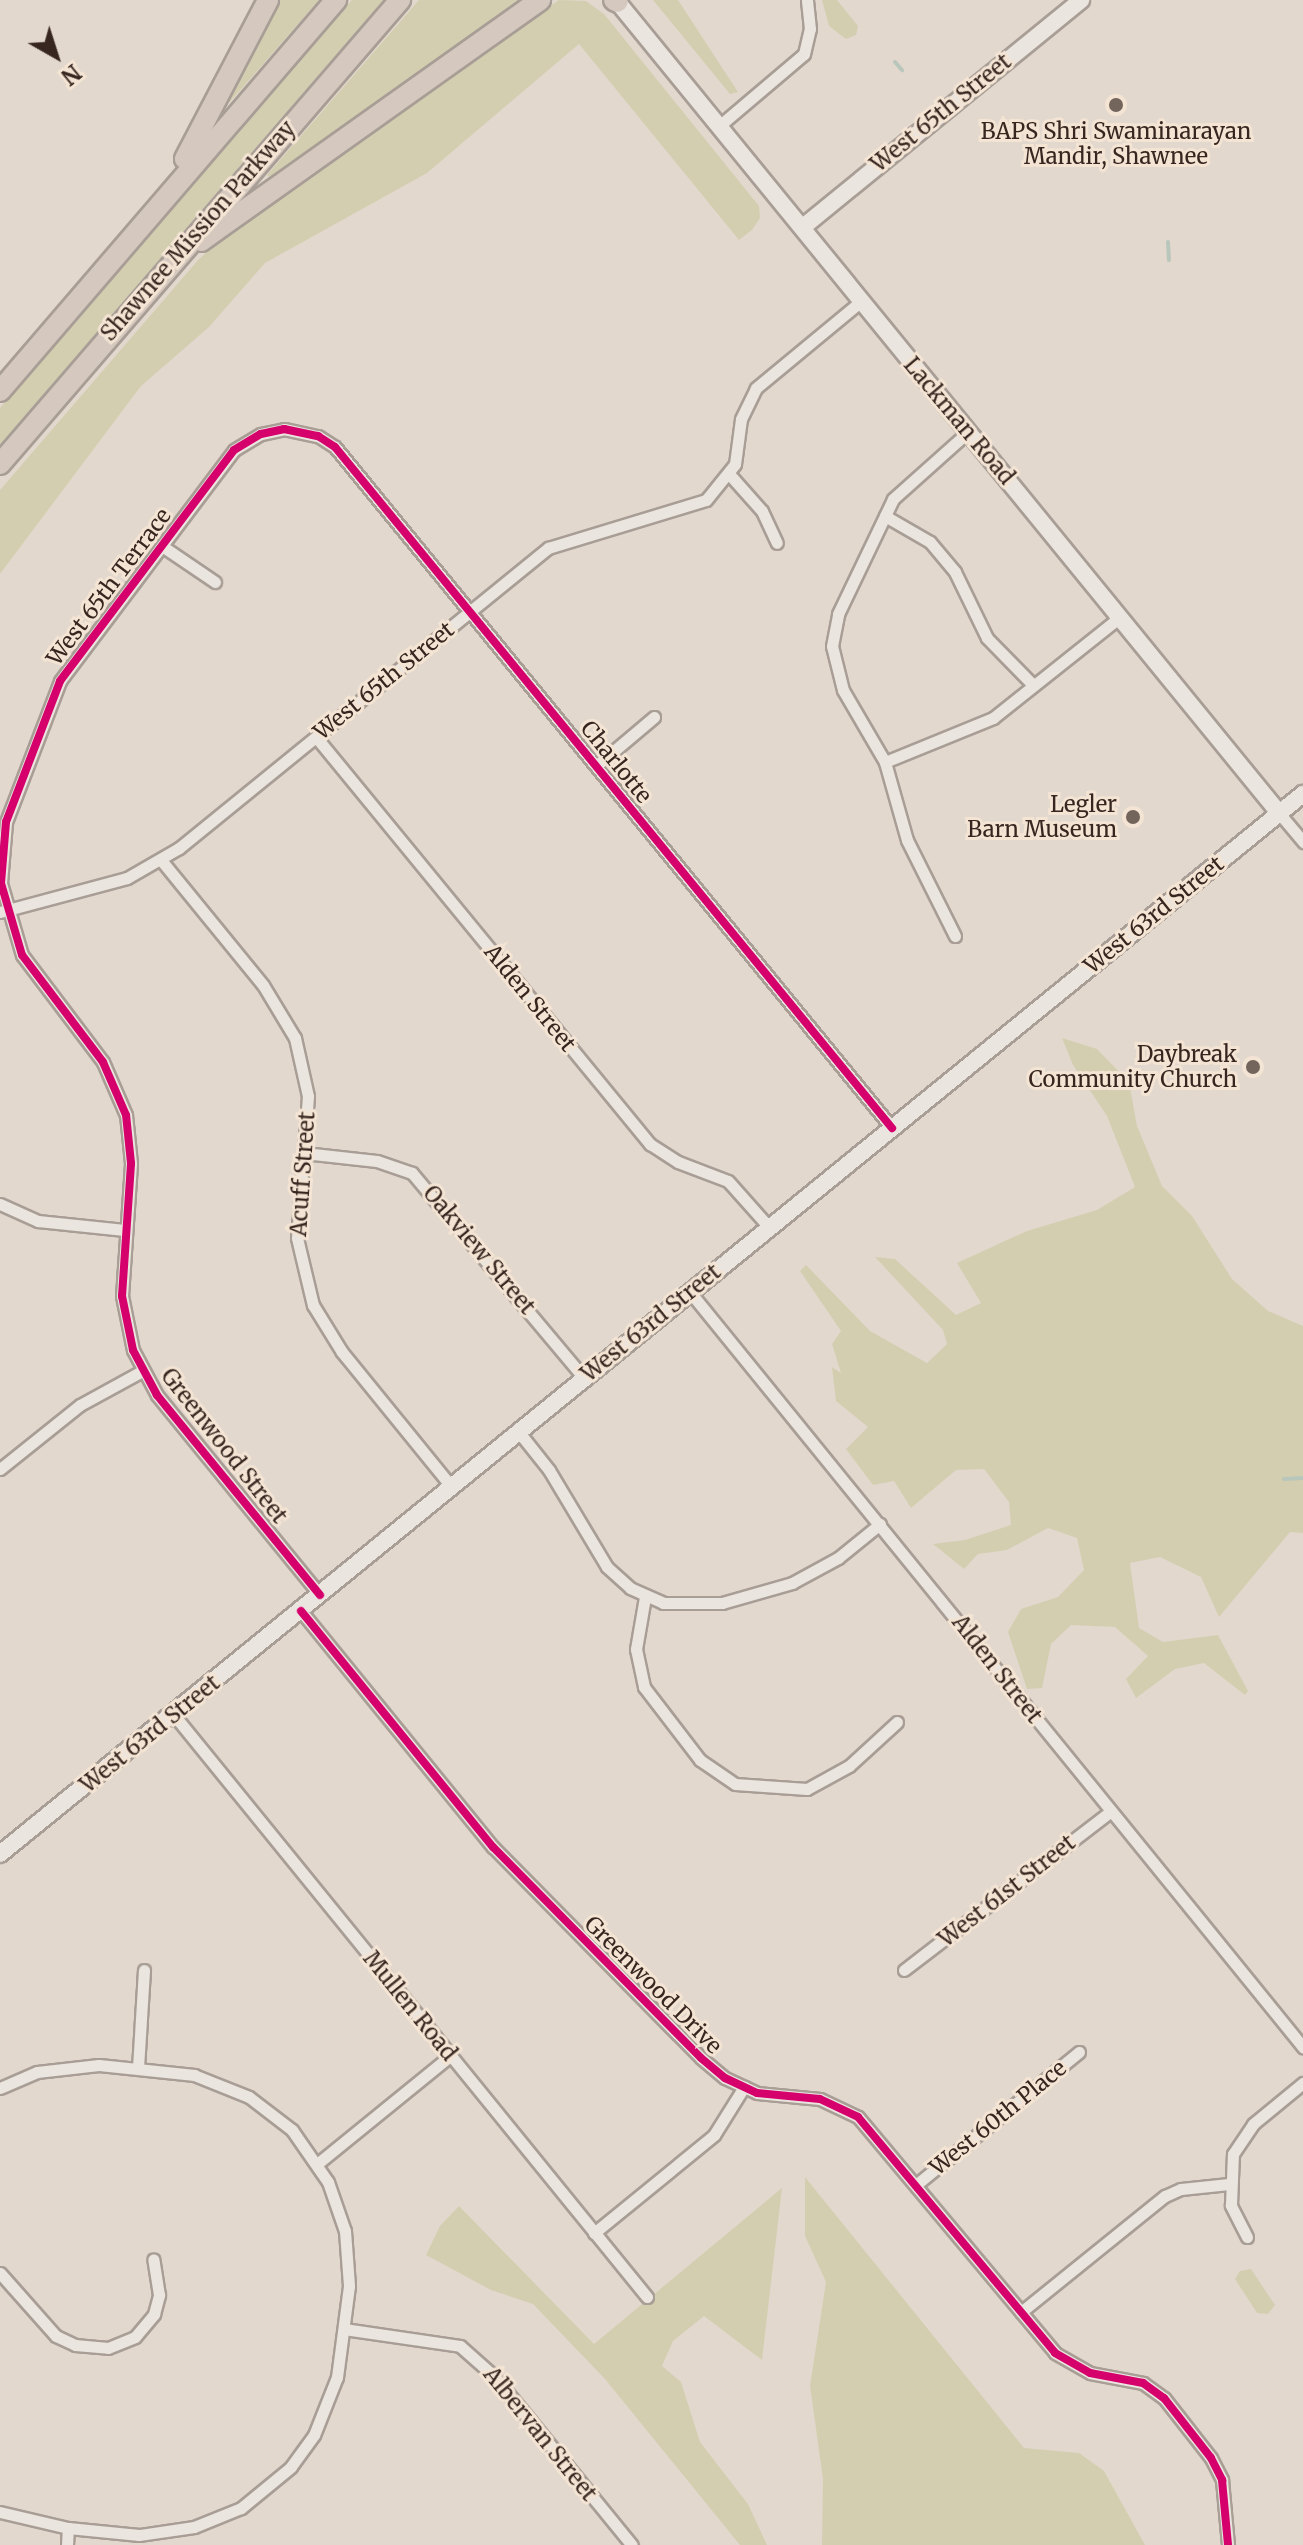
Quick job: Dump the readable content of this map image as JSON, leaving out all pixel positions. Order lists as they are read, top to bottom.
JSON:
{
  "streets": {
    "highway": ["Shawnee Mission Parkway"],
    "street": [
      "West 65th Street",
      "Lackman Road",
      "West 65th Terrace",
      "Charlotte",
      "West 63rd Street",
      "Alden Street",
      "Acuff Street",
      "Oakview Street",
      "Greenwood Street",
      "West 61st Street",
      "Greenwood Drive",
      "Mullen Road",
      "West 60th Place",
      "Albervan Street"
    ]
  },
  "crossings": [
    ["West 65th Street", "Lackman Road"],
    ["West 65th Street", "West 65th Terrace"],
    ["West 65th Street", "Charlotte"],
    ["West 65th Street", "Alden Street"],
    ["West 65th Street", "Acuff Street"],
    ["West 65th Street", "Greenwood Street"],
    ["Lackman Road", "West 63rd Street"],
    ["West 65th Terrace", "Charlotte"],
    ["West 65th Terrace", "Greenwood Street"],
    ["Charlotte", "West 63rd Street"],
    ["West 63rd Street", "Alden Street"],
    ["West 63rd Street", "Acuff Street"],
    ["West 63rd Street", "Oakview Street"],
    ["West 63rd Street", "Greenwood Street"],
    ["West 63rd Street", "Greenwood Drive"],
    ["West 63rd Street", "Mullen Road"],
    ["Alden Street", "West 61st Street"],
    ["Acuff Street", "Oakview Street"],
    ["Greenwood Drive", "West 60th Place"]
  ],
  "places": ["BAPS Shri Swaminarayan Mandir, Shawnee", "Legler Barn Museum", "Daybreak Community Church"],
  "north": "bottom right"
}
